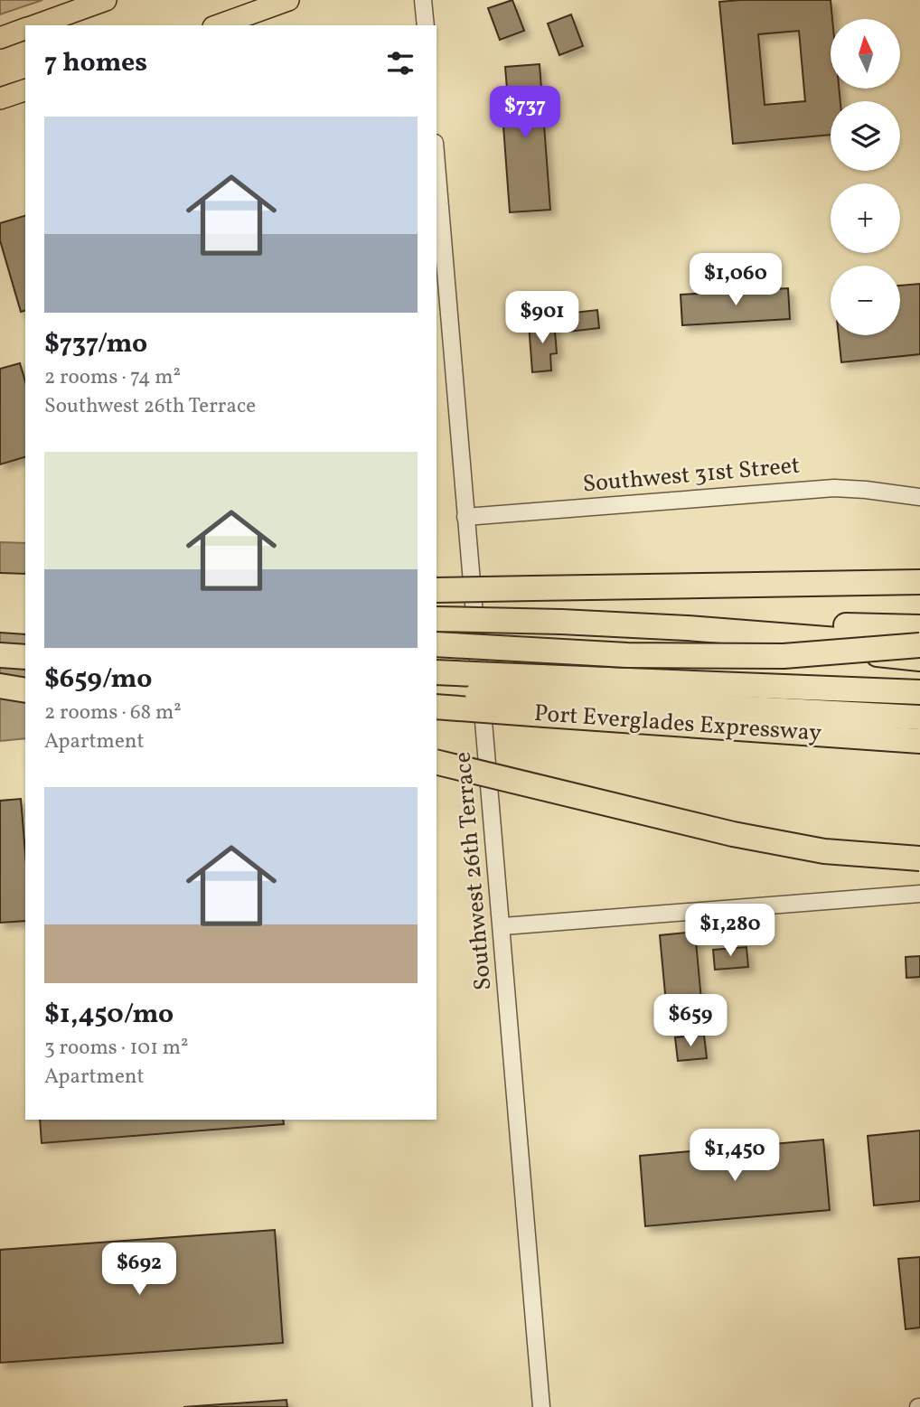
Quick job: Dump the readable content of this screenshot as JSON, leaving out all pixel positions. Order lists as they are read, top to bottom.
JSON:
{
  "streets": {
    "highway": ["Port Everglades Expressway"],
    "street": ["Southwest 31st Street", "Southwest 26th Terrace"]
  },
  "crossings": [
    ["Southwest 31st Street", "Southwest 26th Terrace"]
  ],
  "north": "top",
  "page": {
    "map_buttons": ["+", "−"],
    "heading": "7 homes",
    "price": [
      "$737",
      "$1,060",
      "$901",
      "$1,280",
      "$659",
      "$1,450",
      "$692"
    ],
    "list": [
      {
        "name": "$737/mo",
        "note": "2 rooms · 74 m² · Southwest 26th Terrace"
      },
      {
        "name": "$659/mo",
        "note": "2 rooms · 68 m² · Apartment"
      },
      {
        "name": "$1,450/mo",
        "note": "3 rooms · 101 m² · Apartment"
      }
    ]
  }
}
